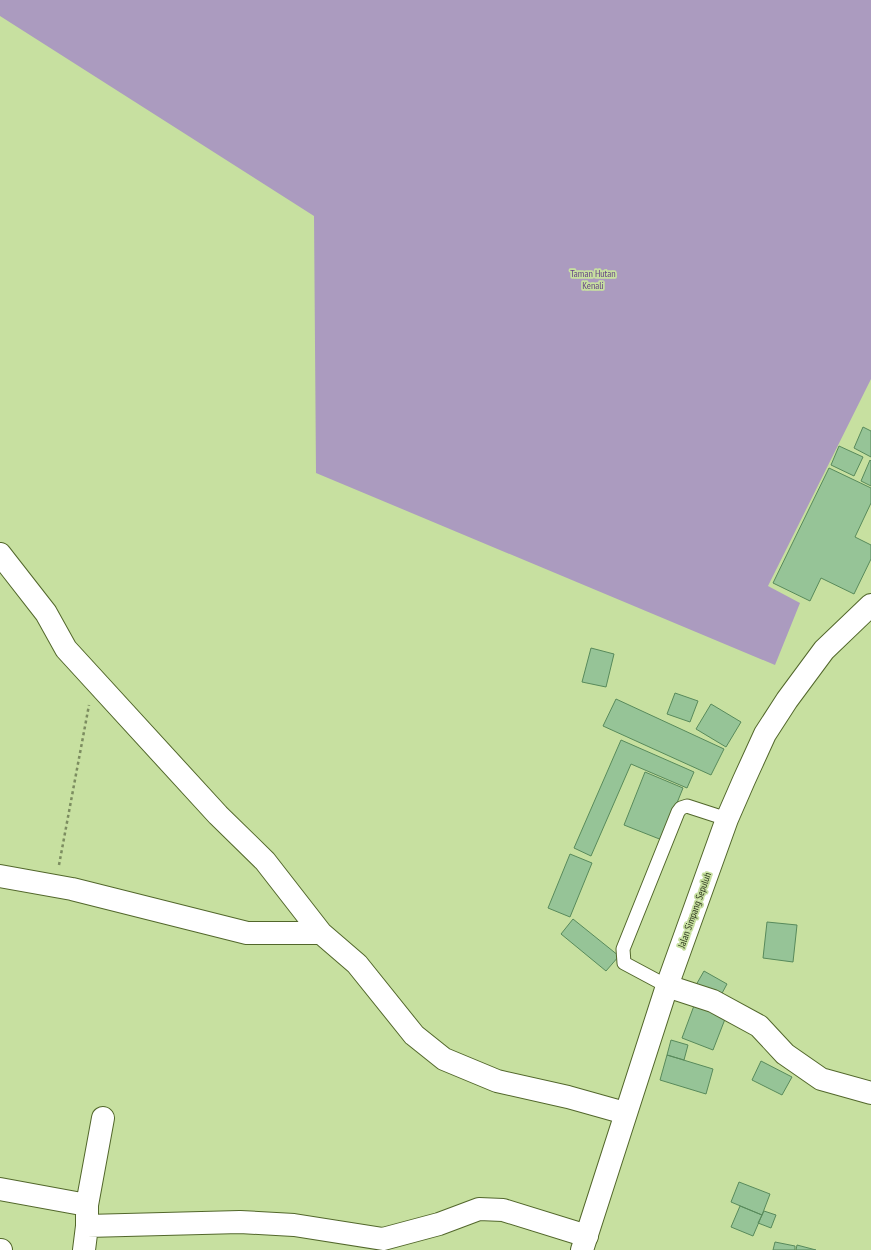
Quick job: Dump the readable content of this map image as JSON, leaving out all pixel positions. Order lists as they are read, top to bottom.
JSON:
{
  "streets": {
    "main road": ["Jalan Simpang Sepuluh"]
  },
  "parks": ["Taman Hutan Kenali"]
}
